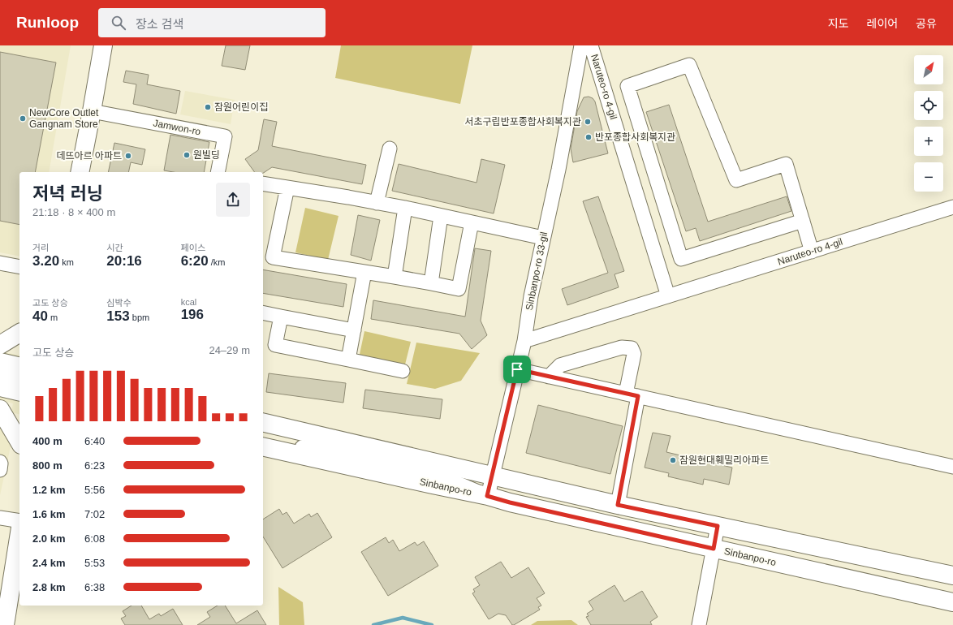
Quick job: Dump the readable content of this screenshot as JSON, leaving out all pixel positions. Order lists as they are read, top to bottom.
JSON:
{
  "streets": {
    "main road": ["Sinbanpo-ro"],
    "street": ["Naruteo-ro 4-gil", "Jamwon-ro", "Sinbanpo-ro 33-gil"]
  },
  "crossings": [
    ["Naruteo-ro 4-gil", "Sinbanpo-ro 33-gil"],
    ["Sinbanpo-ro 33-gil", "Sinbanpo-ro"]
  ],
  "places": [
    "잠원어린이집",
    "NewCore Outlet Gangnam Store",
    "서초구립반포종합사회복지관",
    "반포종합사회복지관",
    "원빌딩",
    "데뜨아르 아파트",
    "잠원현대훼밀리아파트"
  ],
  "north": "top right",
  "page": {
    "header": "Runloop",
    "search": "장소 검색",
    "nav": ["지도", "레이어", "공유"],
    "map_buttons": ["+", "−"],
    "heading": ["저녁 러닝", "21:18 · 8 × 400 m"],
    "stats": [
      ["거리", "3.20 km"],
      ["시간", "20:16"],
      ["페이스", "6:20 /km"],
      ["고도 상승", "40 m"],
      ["심박수", "153 bpm"],
      ["kcal", "196"]
    ],
    "chart": ["고도 상승", "24–29 m"],
    "list": [
      {
        "name": "400 m",
        "note": "6:40"
      },
      {
        "name": "800 m",
        "note": "6:23"
      },
      {
        "name": "1.2 km",
        "note": "5:56"
      },
      {
        "name": "1.6 km",
        "note": "7:02"
      },
      {
        "name": "2.0 km",
        "note": "6:08"
      },
      {
        "name": "2.4 km",
        "note": "5:53"
      },
      {
        "name": "2.8 km",
        "note": "6:38"
      }
    ]
  }
}
